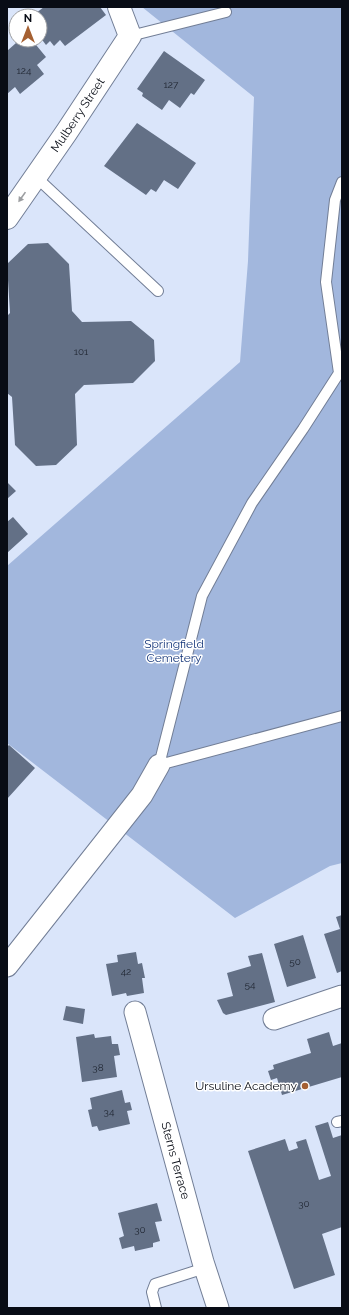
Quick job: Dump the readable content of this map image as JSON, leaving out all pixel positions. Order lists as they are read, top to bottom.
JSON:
{
  "streets": {
    "street": ["Mulberry Street", "Sterns Terrace"]
  },
  "parks": ["Springfield Cemetery"],
  "places": ["Ursuline Academy"],
  "house_numbers": [
    "124",
    "127",
    "101",
    "50",
    "42",
    "54",
    "38",
    "34",
    "30",
    "30"
  ],
  "north": "top"
}
